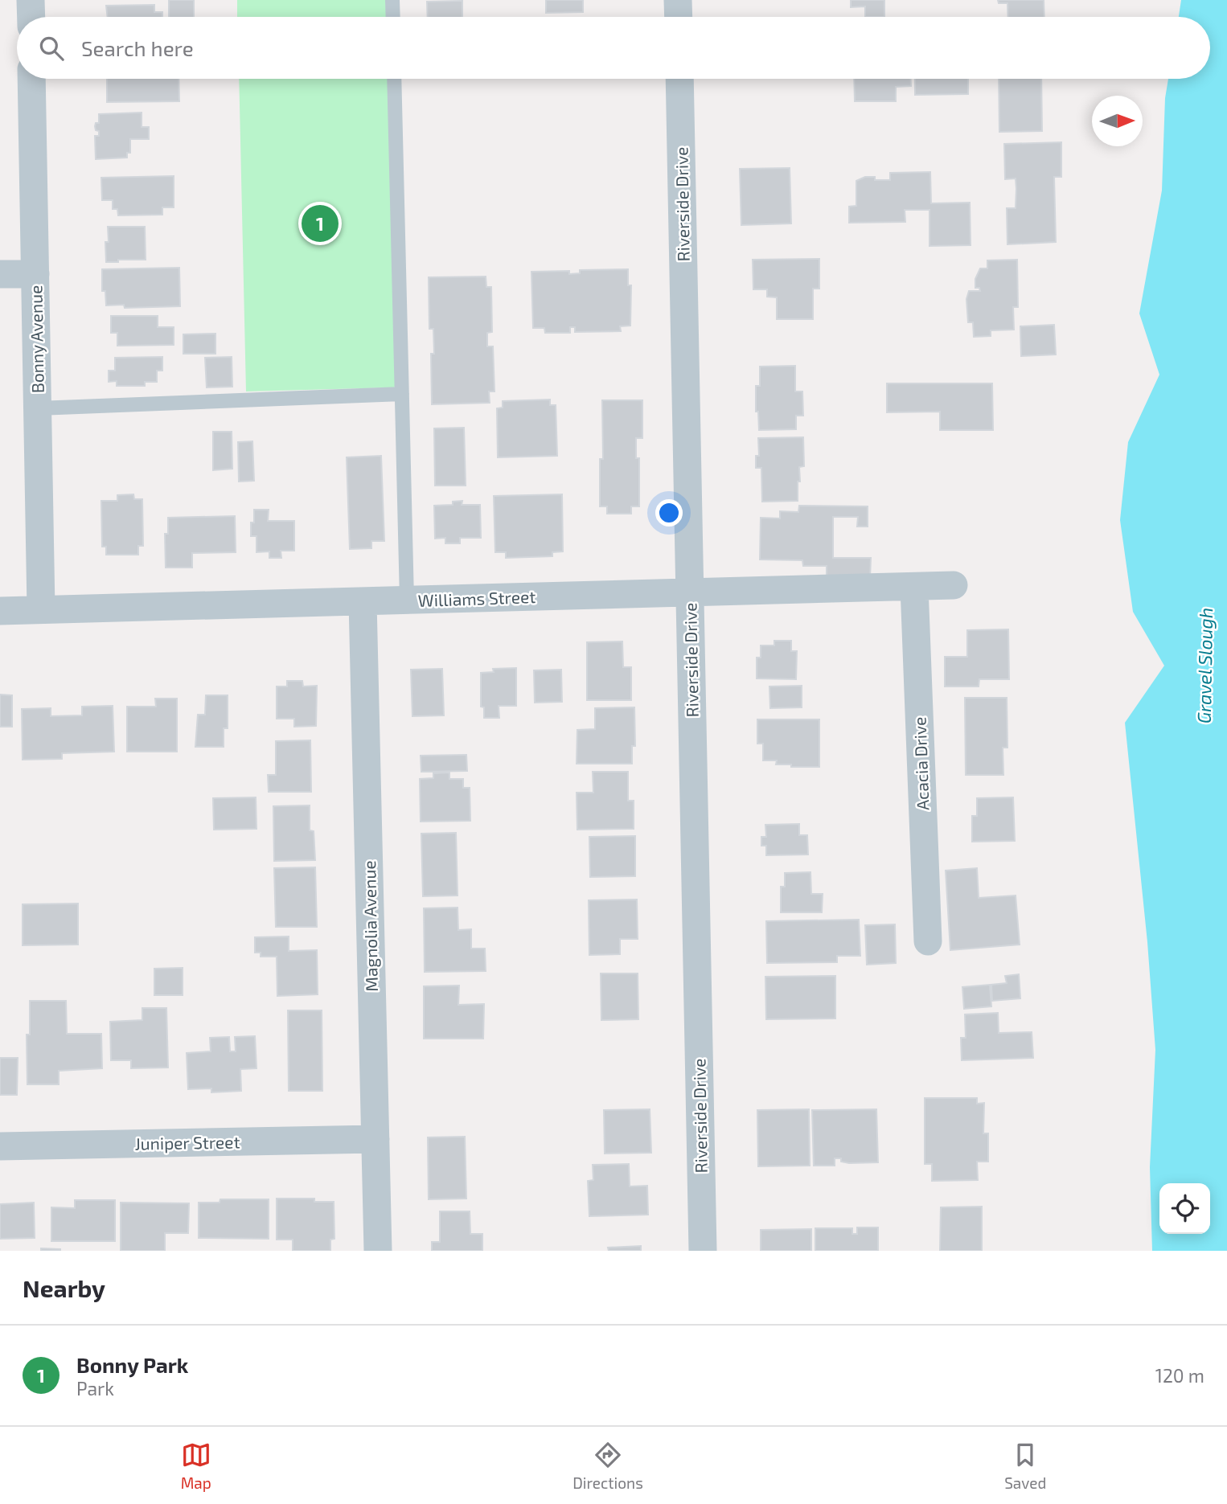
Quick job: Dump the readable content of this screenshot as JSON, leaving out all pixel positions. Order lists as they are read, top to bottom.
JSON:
{
  "streets": {
    "street": [
      "Riverside Drive",
      "Bonny Avenue",
      "Williams Street",
      "Acacia Drive",
      "Magnolia Avenue",
      "Juniper Street"
    ]
  },
  "crossings": [
    ["Riverside Drive", "Williams Street"],
    ["Bonny Avenue", "Williams Street"],
    ["Williams Street", "Acacia Drive"],
    ["Williams Street", "Magnolia Avenue"],
    ["Magnolia Avenue", "Juniper Street"]
  ],
  "water": ["Gravel Slough"],
  "north": "right",
  "page": {
    "search": "Search here",
    "pins": "1",
    "heading": "Nearby",
    "list": [
      {
        "mark": "1",
        "name": "Bonny Park",
        "note": "Park",
        "value": "120 m"
      }
    ],
    "nav": ["Map", "Directions", "Saved"]
  }
}
